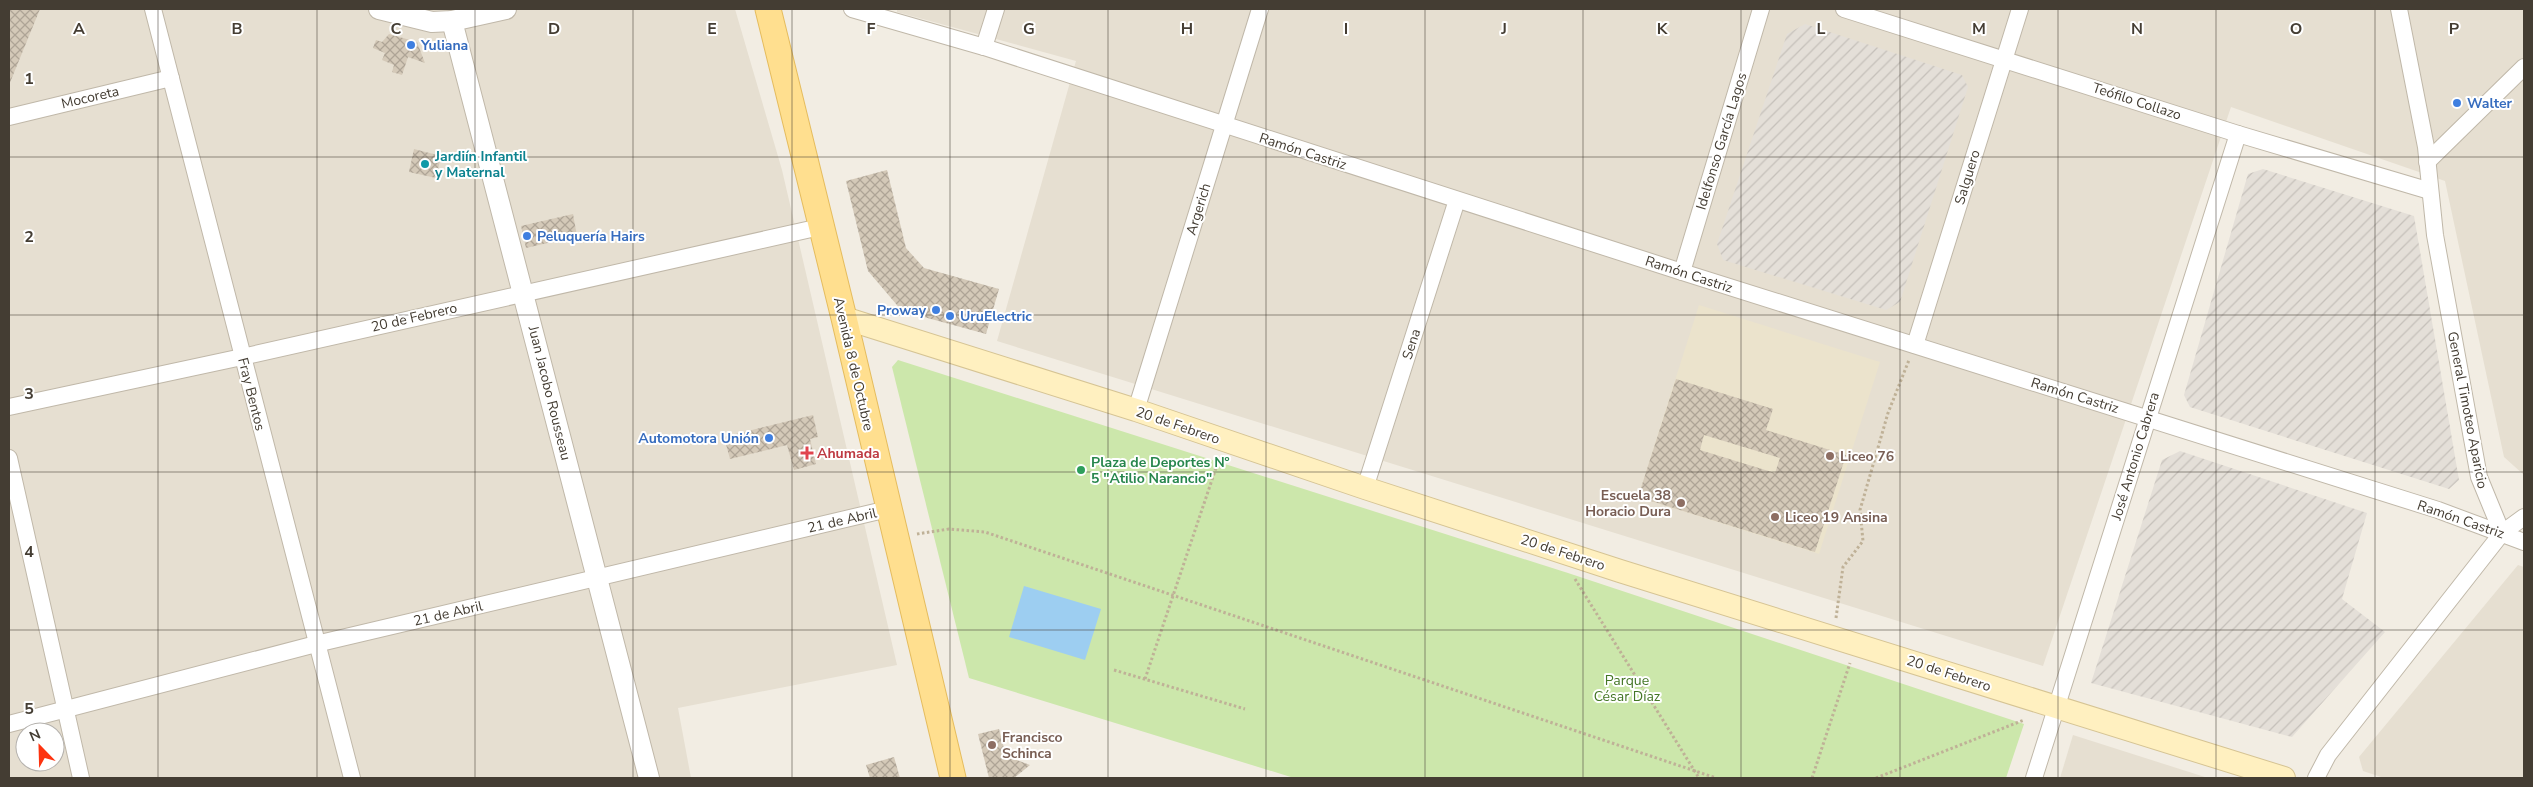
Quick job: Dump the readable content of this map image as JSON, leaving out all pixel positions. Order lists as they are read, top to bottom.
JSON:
{
  "streets": {
    "main road": ["20 de Febrero", "Avenida 8 de Octubre"],
    "street": [
      "Mocoreta",
      "Teófilo Collazo",
      "Idelfonso García Lagos",
      "Ramón Castriz",
      "Salguero",
      "Argerich",
      "Sena",
      "Juan Jacobo Rousseau",
      "Fray Bentos",
      "General Timoteo Aparicio",
      "José Antonio Cabrera",
      "21 de Abril"
    ]
  },
  "crossings": [
    ["Mocoreta", "Fray Bentos"],
    ["Teófilo Collazo", "Salguero"],
    ["Teófilo Collazo", "General Timoteo Aparicio"],
    ["Teófilo Collazo", "José Antonio Cabrera"],
    ["Idelfonso García Lagos", "Ramón Castriz"],
    ["Ramón Castriz", "Salguero"],
    ["Ramón Castriz", "Argerich"],
    ["Ramón Castriz", "Sena"],
    ["Ramón Castriz", "General Timoteo Aparicio"],
    ["Ramón Castriz", "José Antonio Cabrera"],
    ["Argerich", "20 de Febrero"],
    ["20 de Febrero", "Sena"],
    ["20 de Febrero", "Avenida 8 de Octubre"],
    ["20 de Febrero", "Juan Jacobo Rousseau"],
    ["20 de Febrero", "Fray Bentos"],
    ["20 de Febrero", "José Antonio Cabrera"],
    ["Avenida 8 de Octubre", "21 de Abril"],
    ["Juan Jacobo Rousseau", "21 de Abril"],
    ["Fray Bentos", "21 de Abril"]
  ],
  "parks": ["Parque César Díaz"],
  "places": {
    "other": [
      "Yuliana",
      "Walter",
      "Jardiín Infantil y Maternal",
      "Peluquería Hairs",
      "Proway",
      "UruElectric",
      "Automotora Unión",
      "Liceo 76",
      "Plaza de Deportes Nº 5 \"Atilio Narancio\"",
      "Escuela 38 Horacio Dura",
      "Liceo 19 Ansina",
      "Francisco Schinca"
    ],
    "health": ["Ahumada"]
  },
  "north": "top left",
  "grid": {
    "columns": [
      "A",
      "B",
      "C",
      "D",
      "E",
      "F",
      "G",
      "H",
      "I",
      "J",
      "K",
      "L",
      "M",
      "N",
      "O",
      "P"
    ],
    "rows": [
      "1",
      "2",
      "3",
      "4",
      "5"
    ]
  }
}
